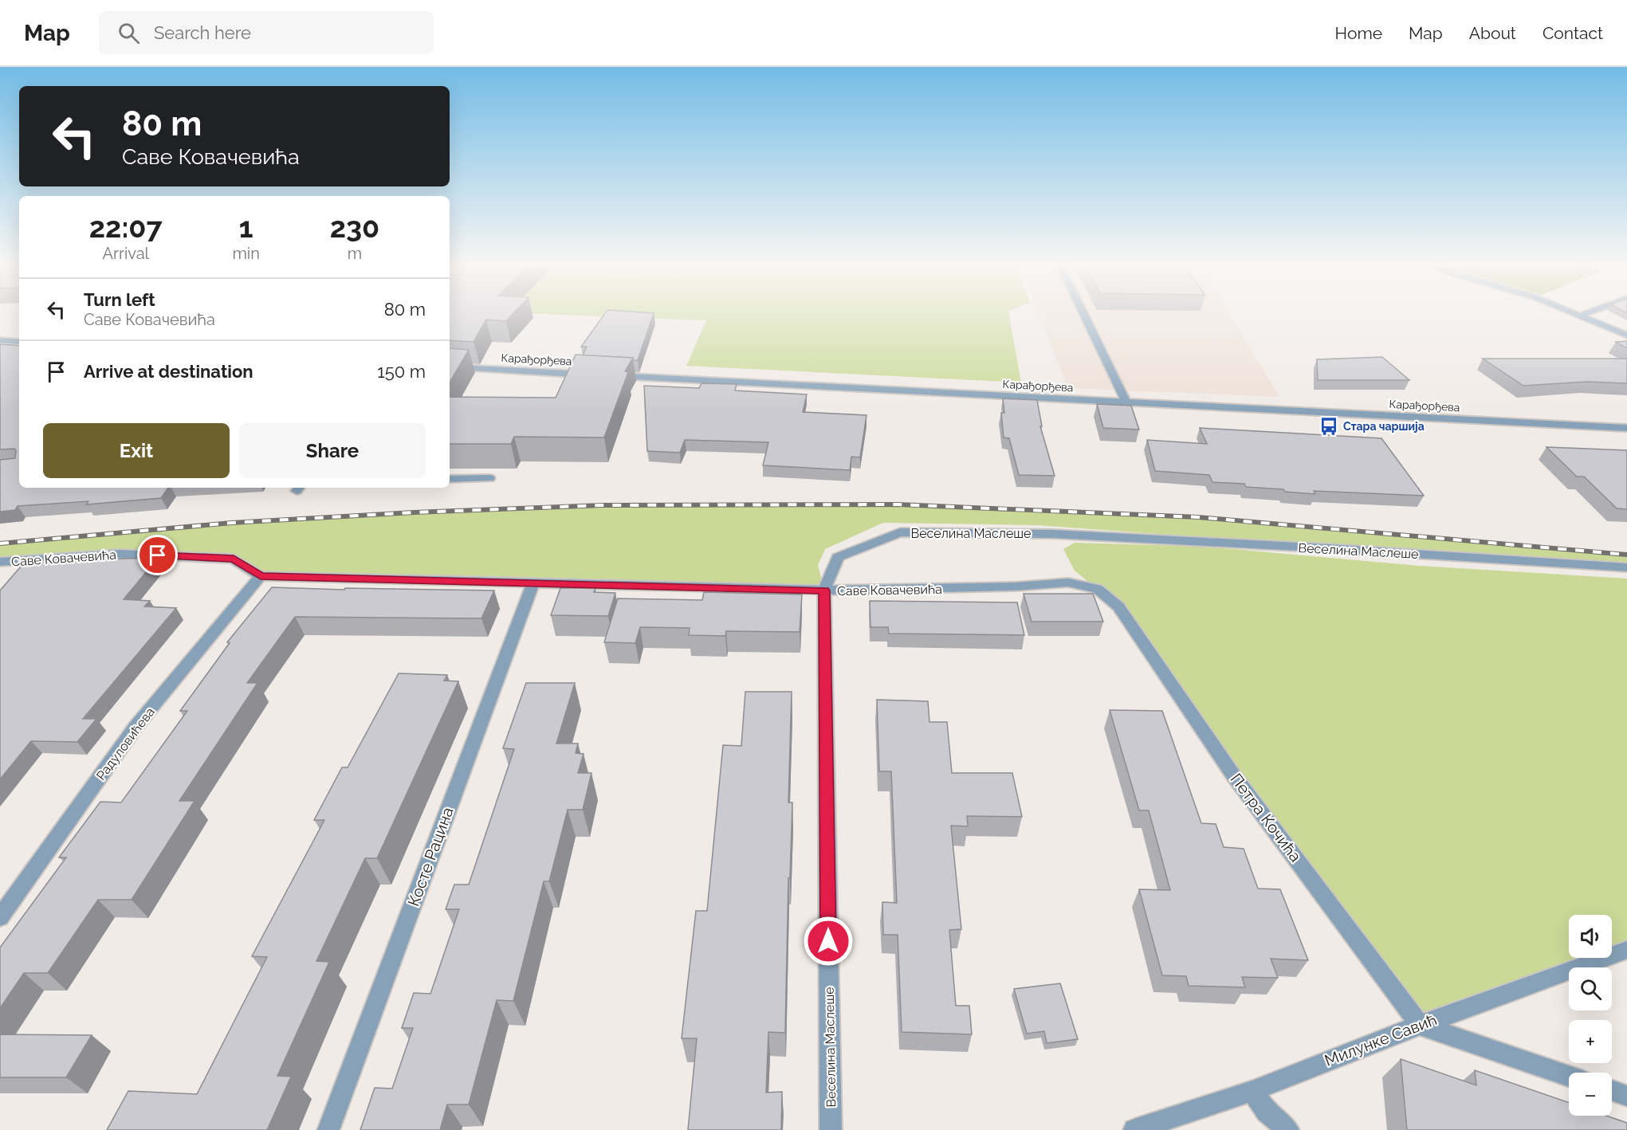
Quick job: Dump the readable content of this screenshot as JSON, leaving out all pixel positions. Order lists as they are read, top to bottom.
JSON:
{
  "streets": {
    "street": [
      "Карађорђева",
      "Веселина Маслеше",
      "Саве Ковачевића",
      "Радуловићева",
      "Петра Кочића",
      "Косте Рацина",
      "Милунке Савић"
    ]
  },
  "crossings": [
    ["Веселина Маслеше", "Саве Ковачевића"],
    ["Саве Ковачевића", "Радуловићева"],
    ["Саве Ковачевића", "Петра Кочића"],
    ["Саве Ковачевића", "Косте Рацина"],
    ["Петра Кочића", "Милунке Савић"]
  ],
  "places": {
    "bus stop": ["Стара чаршија"]
  },
  "page": {
    "header": "Map",
    "search": "Search here",
    "nav": [
      "Home",
      "Map",
      "About",
      "Contact"
    ],
    "turn": ["80 m", "Саве Ковачевића"],
    "eta": [
      "22:07",
      "Arrival",
      "1",
      "min",
      "230",
      "m"
    ],
    "list": [
      {
        "name": "Turn left",
        "note": "Саве Ковачевића",
        "value": "80 m"
      },
      {
        "name": "Arrive at destination",
        "value": "150 m"
      }
    ],
    "buttons": ["Exit", "Share"],
    "map_buttons": ["+", "−"]
  }
}
